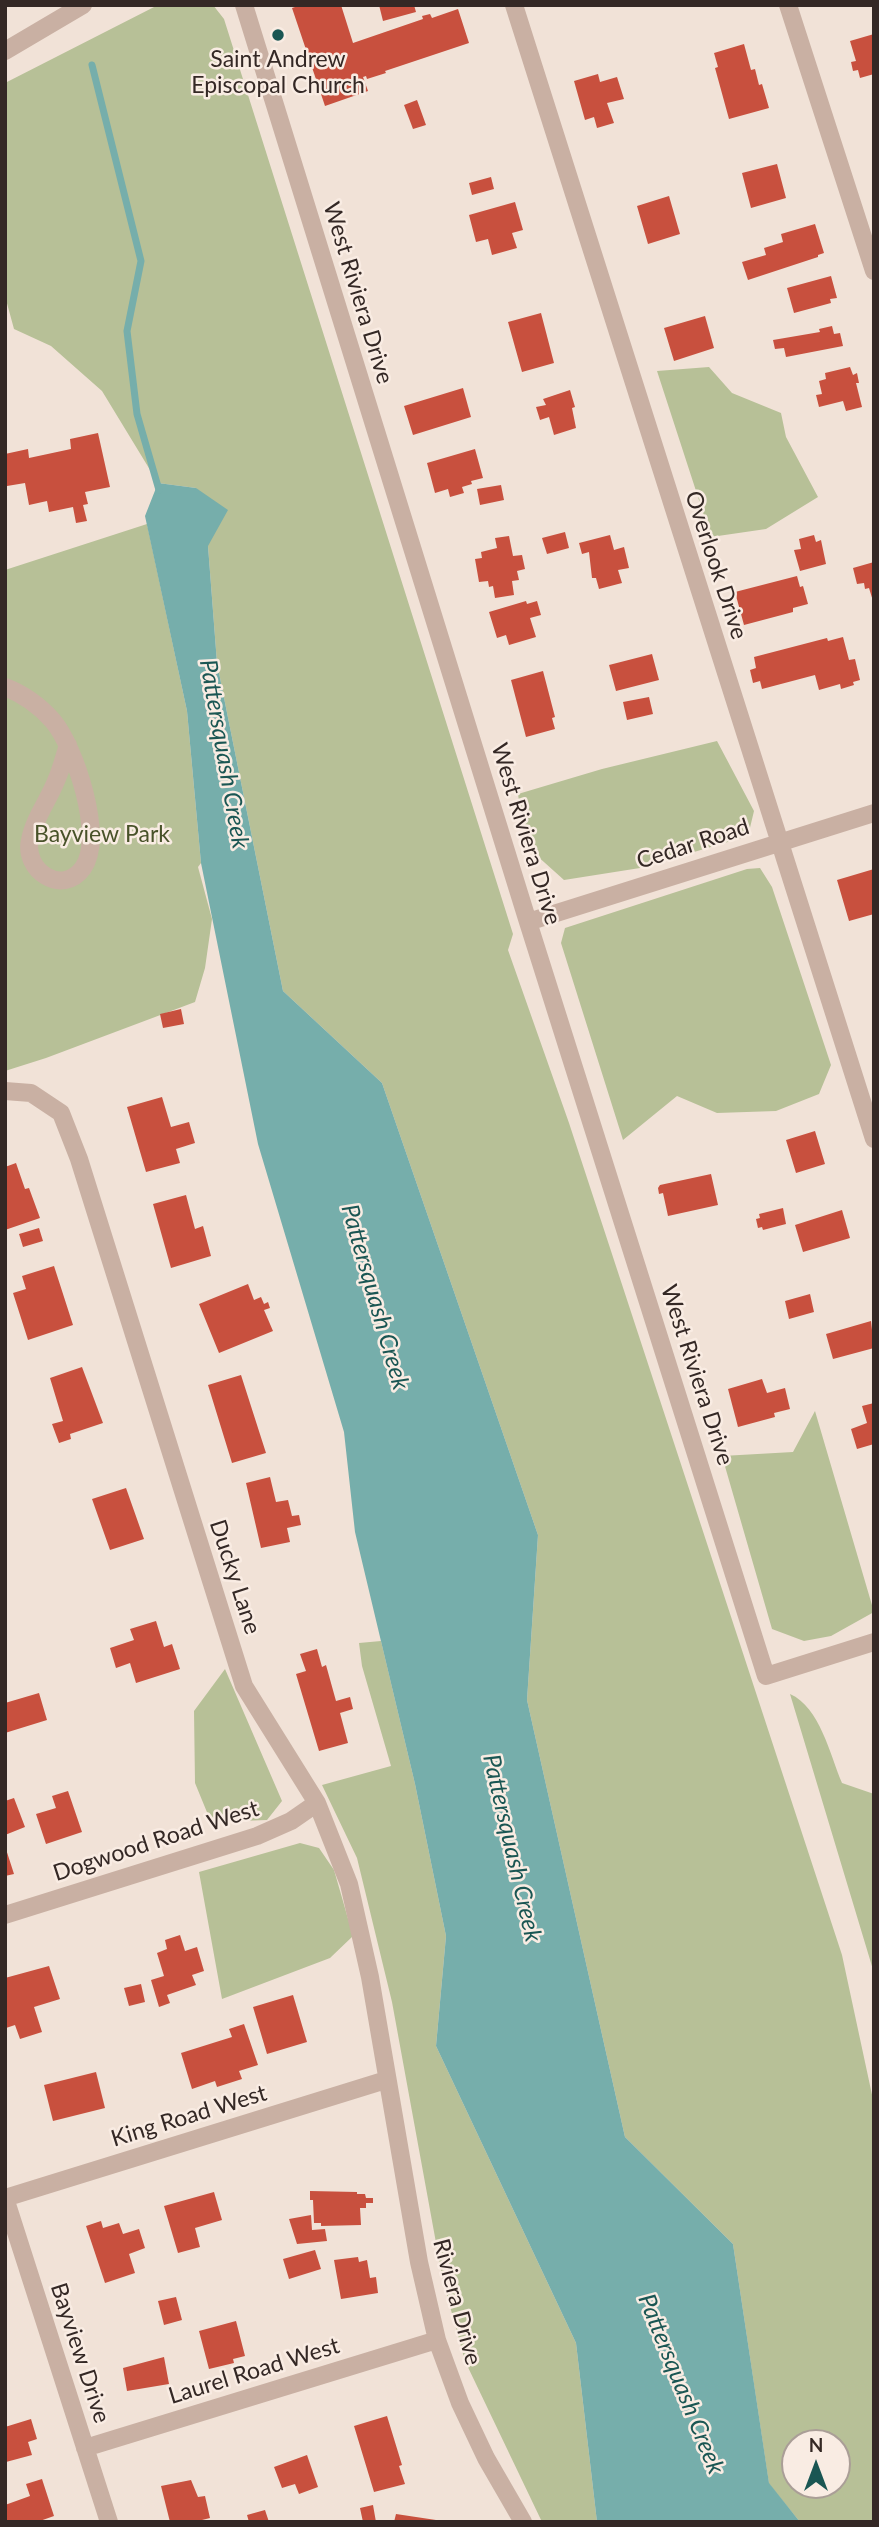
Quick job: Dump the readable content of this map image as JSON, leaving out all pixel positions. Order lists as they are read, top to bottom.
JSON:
{
  "streets": {
    "street": [
      "West Riviera Drive",
      "Overlook Drive",
      "Cedar Road",
      "Ducky Lane",
      "Dogwood Road West",
      "King Road West",
      "Riviera Drive",
      "Bayview Drive",
      "Laurel Road West"
    ]
  },
  "crossings": [
    ["West Riviera Drive", "Cedar Road"],
    ["Overlook Drive", "Cedar Road"],
    ["Ducky Lane", "Dogwood Road West"],
    ["Ducky Lane", "King Road West"],
    ["Ducky Lane", "Riviera Drive"],
    ["King Road West", "Riviera Drive"],
    ["King Road West", "Bayview Drive"],
    ["Riviera Drive", "Laurel Road West"],
    ["Bayview Drive", "Laurel Road West"]
  ],
  "water": ["Pattersquash Creek"],
  "parks": ["Bayview Park"],
  "places": ["Saint Andrew Episcopal Church"],
  "north": "top"
}
